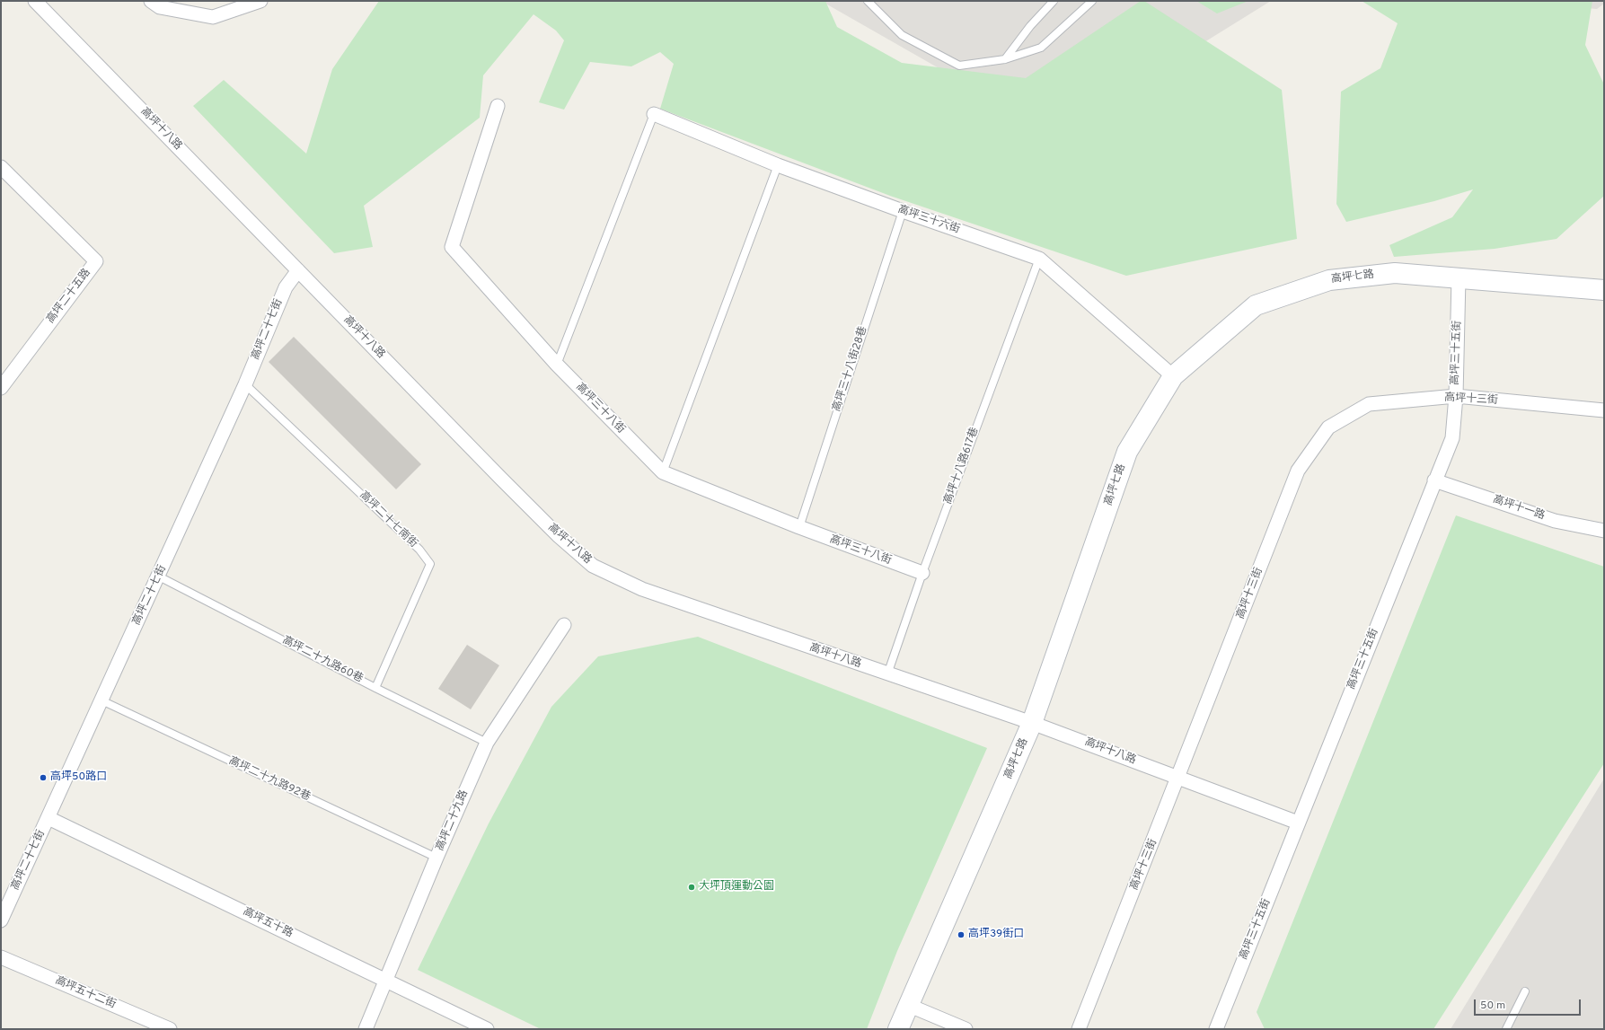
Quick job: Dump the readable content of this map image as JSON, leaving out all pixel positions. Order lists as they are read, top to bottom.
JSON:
{
  "streets": {
    "street": [
      "高坪十八路",
      "高坪三十六街",
      "高坪七路",
      "高坪二十五路",
      "高坪二十七街",
      "高坪三十五街",
      "高坪十三街",
      "高坪三十八街",
      "高坪十一路",
      "高坪二十九路",
      "高坪五十路",
      "高坪五十二街"
    ],
    "lane": [
      "高坪三十八街28巷",
      "高坪十八路617巷",
      "高坪二十七南街",
      "高坪二十九路60巷",
      "高坪二十九路92巷"
    ]
  },
  "crossings": [
    ["高坪十八路", "高坪七路"],
    ["高坪十八路", "高坪二十七街"],
    ["高坪十八路", "高坪三十五街"],
    ["高坪十八路", "高坪十三街"],
    ["高坪十八路", "高坪十八路617巷"],
    ["高坪三十六街", "高坪七路"],
    ["高坪三十六街", "高坪三十八街28巷"],
    ["高坪三十六街", "高坪十八路617巷"],
    ["高坪七路", "高坪三十五街"],
    ["高坪二十七街", "高坪二十七南街"],
    ["高坪二十七街", "高坪二十九路60巷"],
    ["高坪二十七街", "高坪二十九路92巷"],
    ["高坪二十七街", "高坪五十路"],
    ["高坪三十五街", "高坪十三街"],
    ["高坪三十五街", "高坪十一路"],
    ["高坪三十八街28巷", "高坪三十八街"],
    ["高坪三十八街", "高坪十八路617巷"],
    ["高坪二十七南街", "高坪二十九路60巷"],
    ["高坪二十九路60巷", "高坪二十九路"],
    ["高坪二十九路92巷", "高坪二十九路"],
    ["高坪二十九路", "高坪五十路"]
  ],
  "places": ["高坪50路口", "大坪頂運動公園", "高坪39街口"],
  "scale_bar": "50 m"
}
